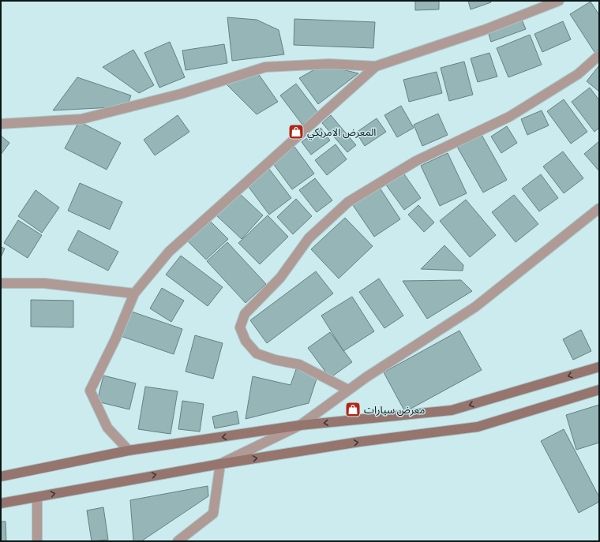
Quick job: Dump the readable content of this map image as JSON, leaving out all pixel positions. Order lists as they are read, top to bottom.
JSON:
{
  "places": {
    "shop": ["المعرض الامريكي", "معرض سيارات"]
  }
}
